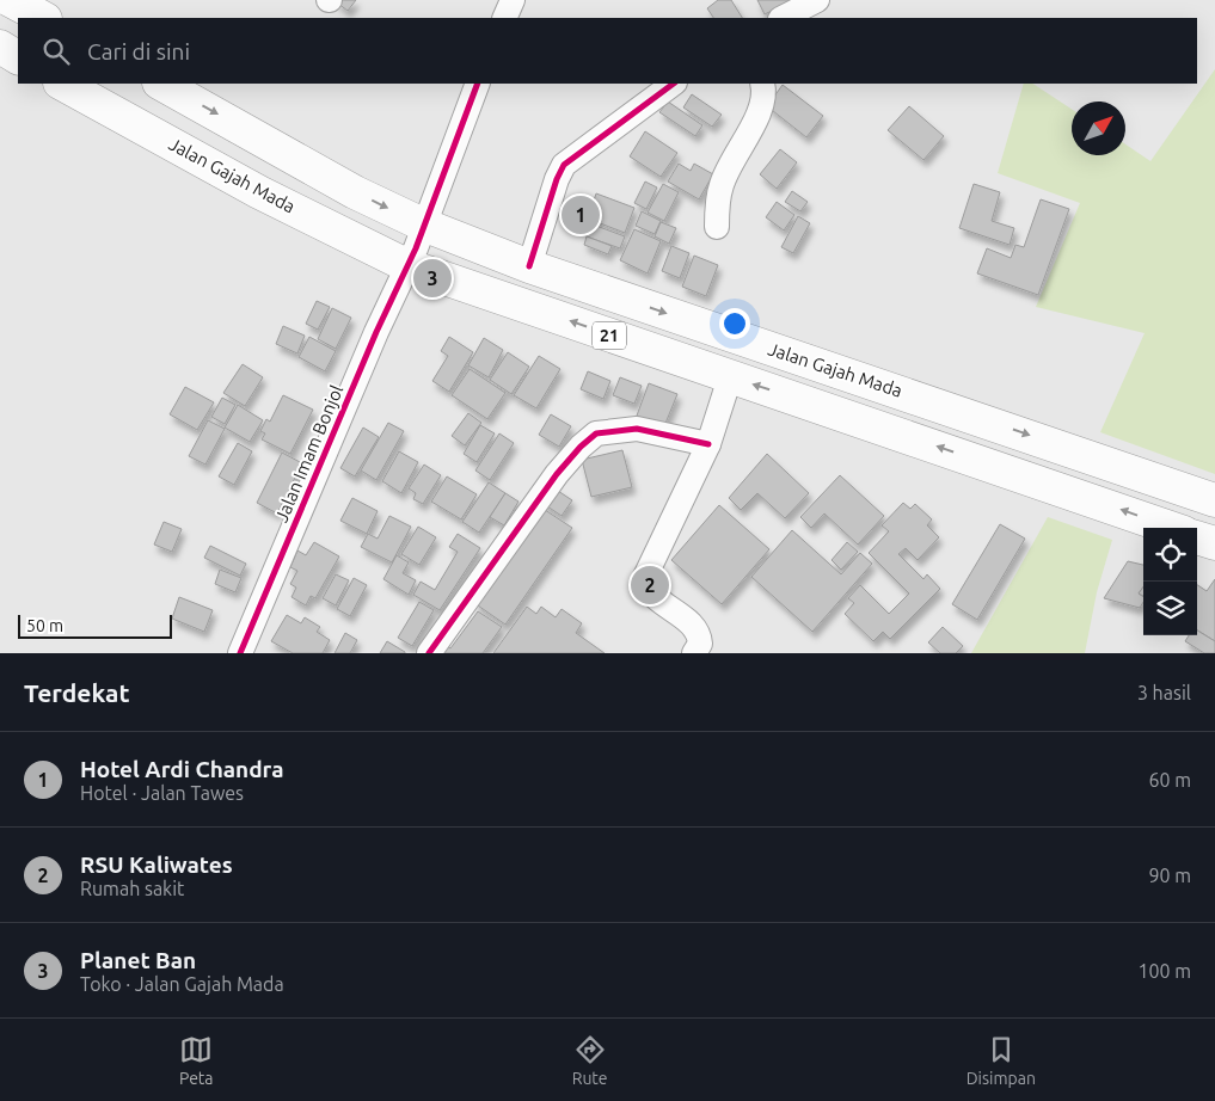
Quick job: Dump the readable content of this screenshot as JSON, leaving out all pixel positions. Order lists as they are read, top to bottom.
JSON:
{
  "streets": {
    "highway": ["Jalan Gajah Mada", "21"],
    "street": ["Jalan Imam Bonjol"]
  },
  "crossings": [
    ["Jalan Gajah Mada", "Jalan Imam Bonjol"]
  ],
  "scale_bar": "50 m",
  "north": "top right",
  "page": {
    "search": "Cari di sini",
    "pins": ["1", "3", "2"],
    "scale": "50 m",
    "heading": ["Terdekat", "3 hasil"],
    "list": [
      {
        "mark": "1",
        "name": "Hotel Ardi Chandra",
        "note": "Hotel · Jalan Tawes",
        "value": "60 m"
      },
      {
        "mark": "2",
        "name": "RSU Kaliwates",
        "note": "Rumah sakit",
        "value": "90 m"
      },
      {
        "mark": "3",
        "name": "Planet Ban",
        "note": "Toko · Jalan Gajah Mada",
        "value": "100 m"
      }
    ],
    "nav": ["Peta", "Rute", "Disimpan"]
  }
}
